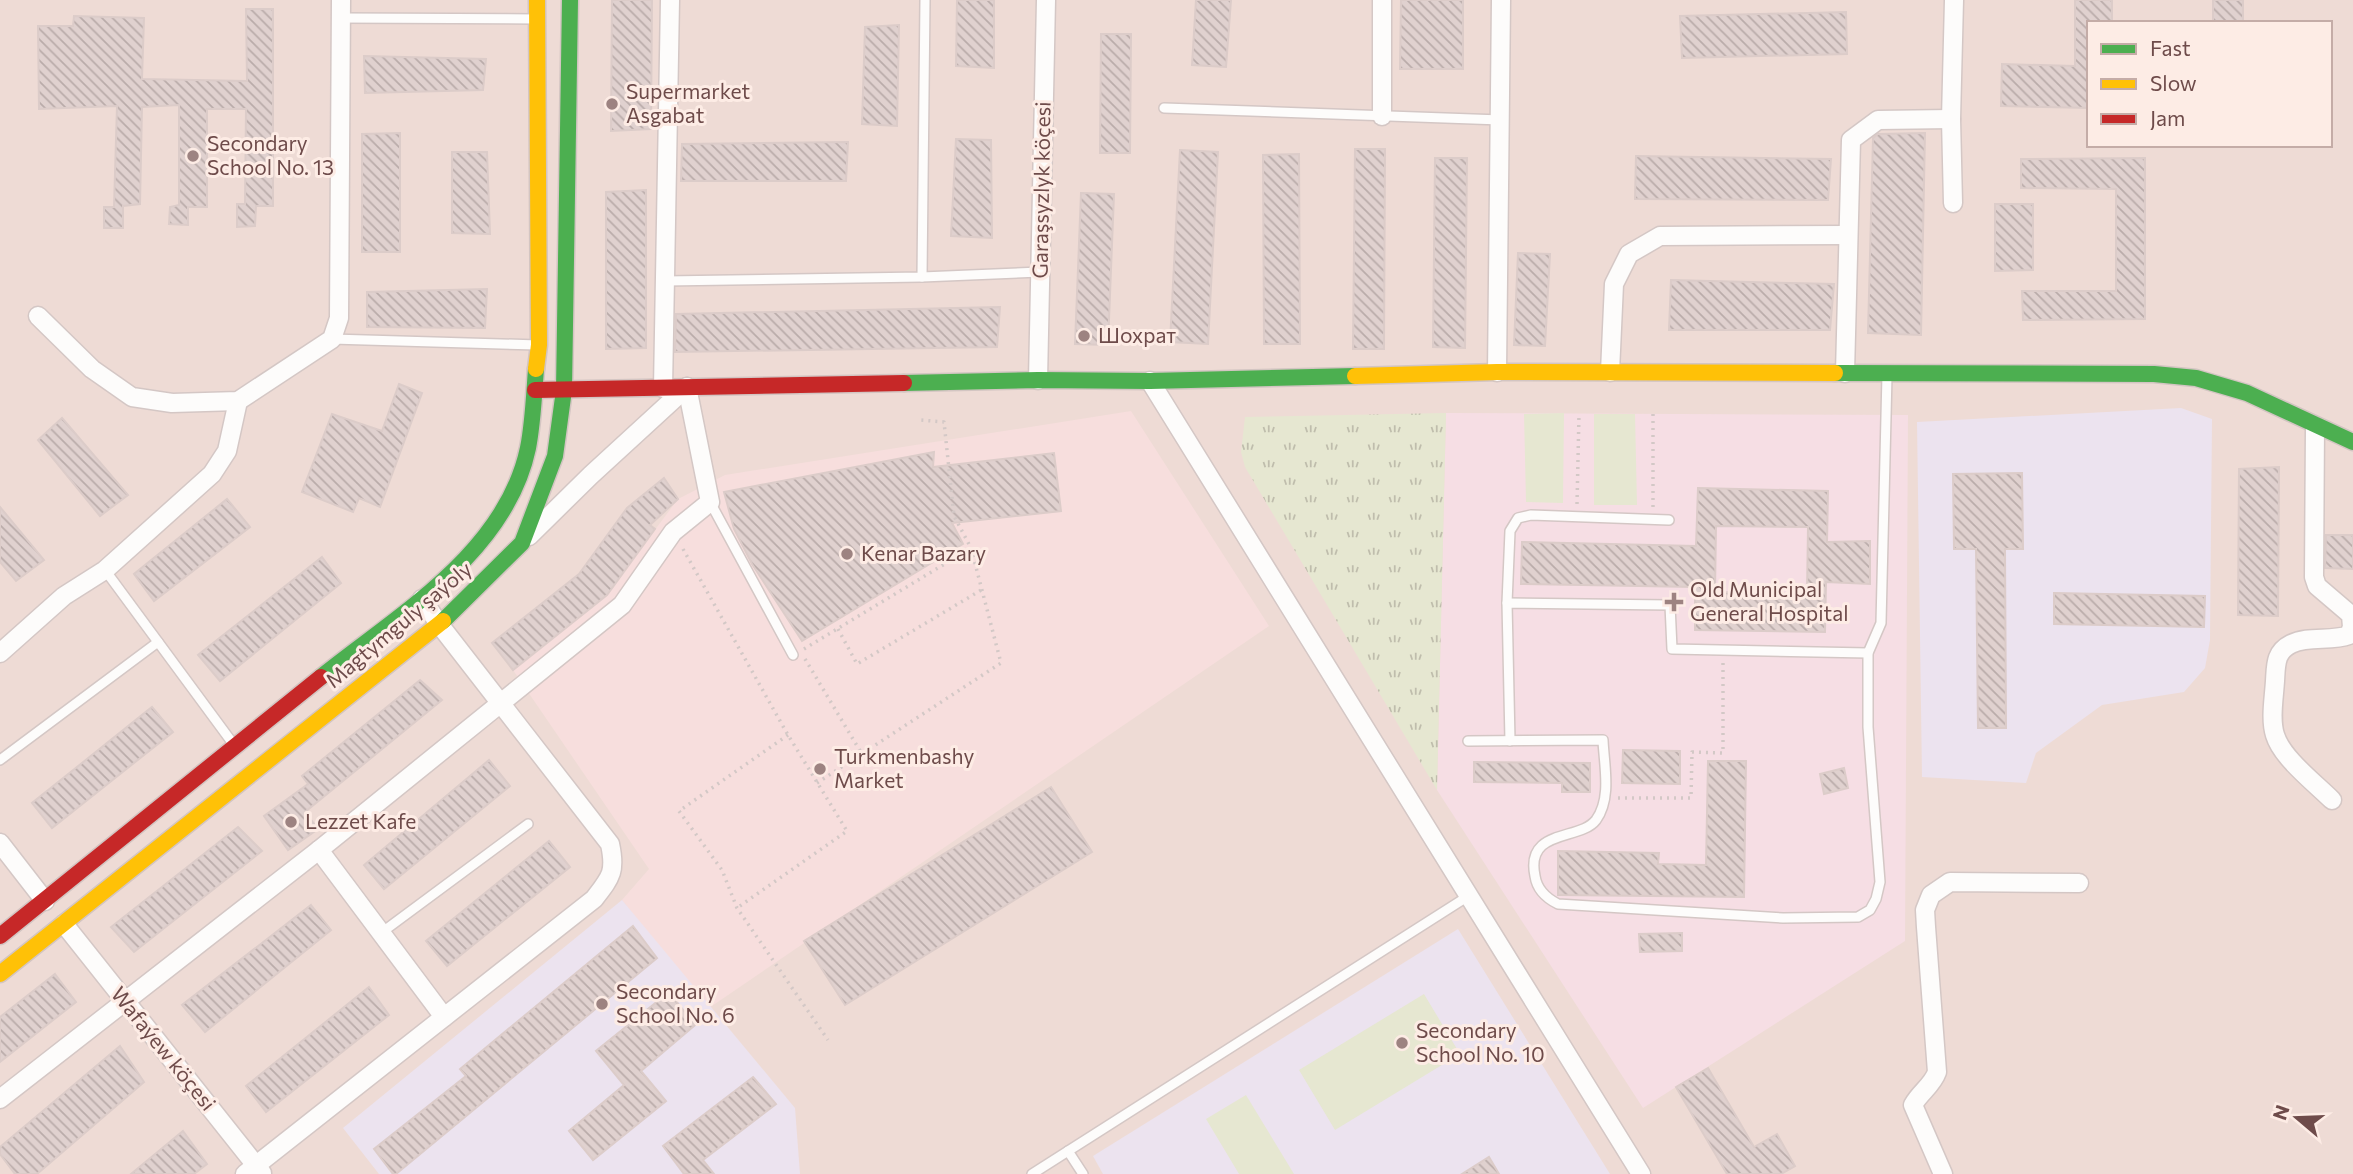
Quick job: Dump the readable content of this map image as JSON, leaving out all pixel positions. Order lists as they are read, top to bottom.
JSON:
{
  "streets": {
    "street": ["Garaşsyzlyk köçesi", "Magtymguly şaýoly", "Wafaýew köçesi"]
  },
  "crossings": [
    ["Magtymguly şaýoly", "Wafaýew köçesi"]
  ],
  "places": {
    "other": [
      "Supermarket Asgabat",
      "Secondary School No. 13",
      "Шохрат",
      "Kenar Bazary",
      "Turkmenbashy Market",
      "Lezzet Kafe",
      "Secondary School No. 6",
      "Secondary School No. 10"
    ],
    "health": ["Old Municipal General Hospital"]
  },
  "legend": ["Fast", "Slow", "Jam"],
  "north": "left"
}
